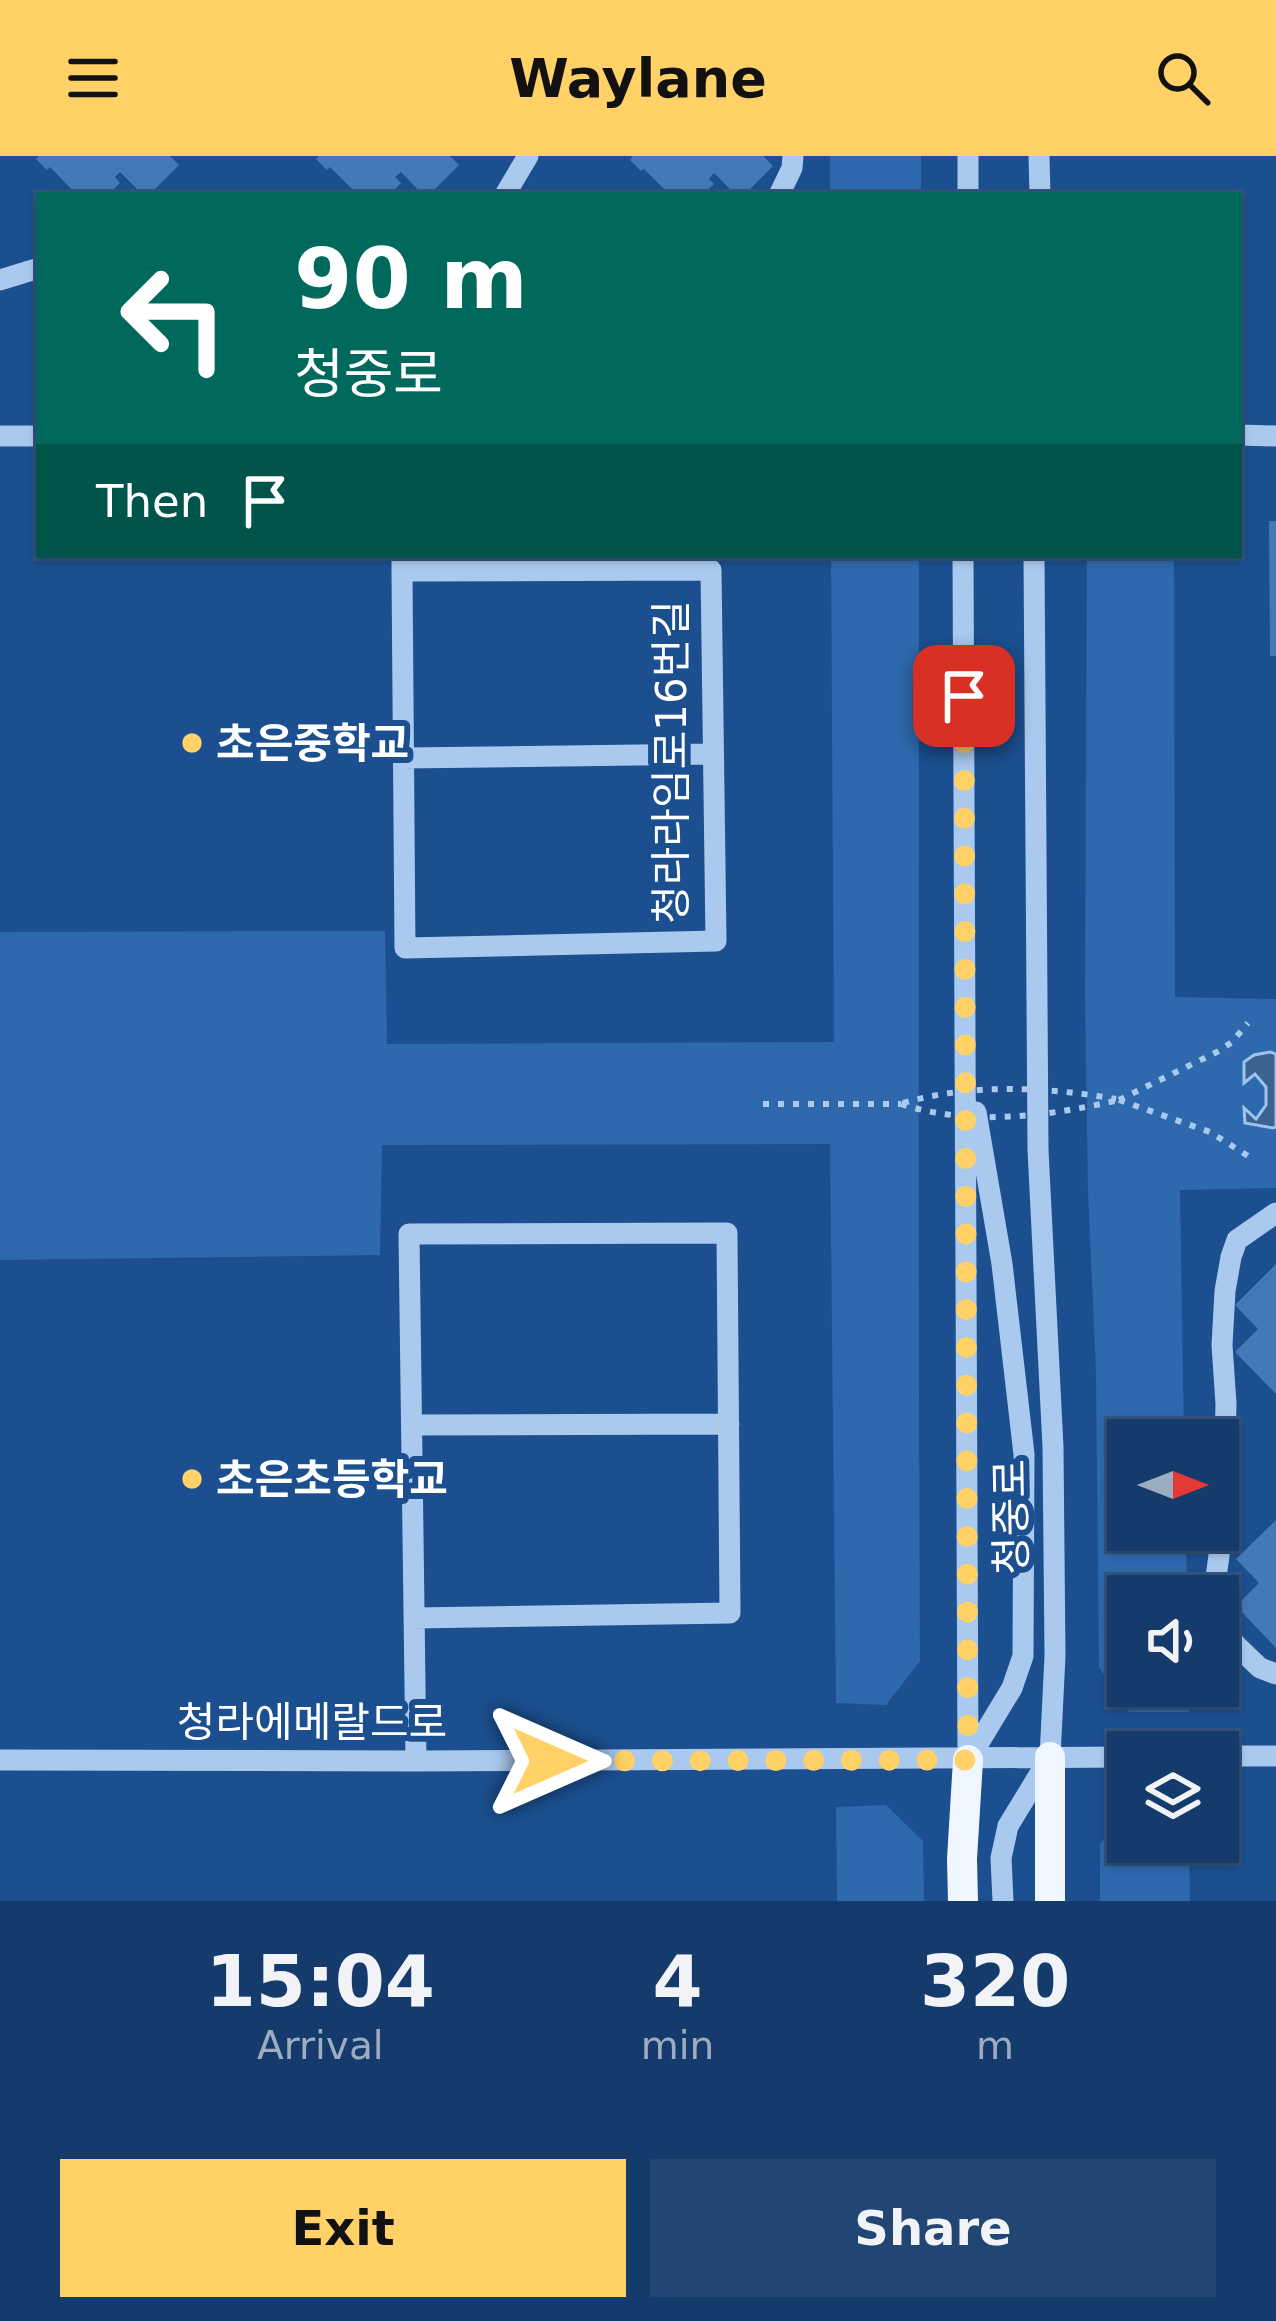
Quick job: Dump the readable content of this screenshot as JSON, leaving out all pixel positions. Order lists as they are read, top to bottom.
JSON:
{
  "streets": {
    "main road": ["청중로"],
    "street": ["청라라임로16번길", "청라에메랄드로"]
  },
  "crossings": [
    ["청중로", "청라에메랄드로"]
  ],
  "places": ["초은중학교", "초은초등학교"],
  "north": "right",
  "page": {
    "header": "Waylane",
    "turn": ["90 m", "청중로"],
    "then": "Then",
    "eta": [
      "15:04",
      "Arrival",
      "4",
      "min",
      "320",
      "m"
    ],
    "buttons": ["Exit", "Share"]
  }
}
